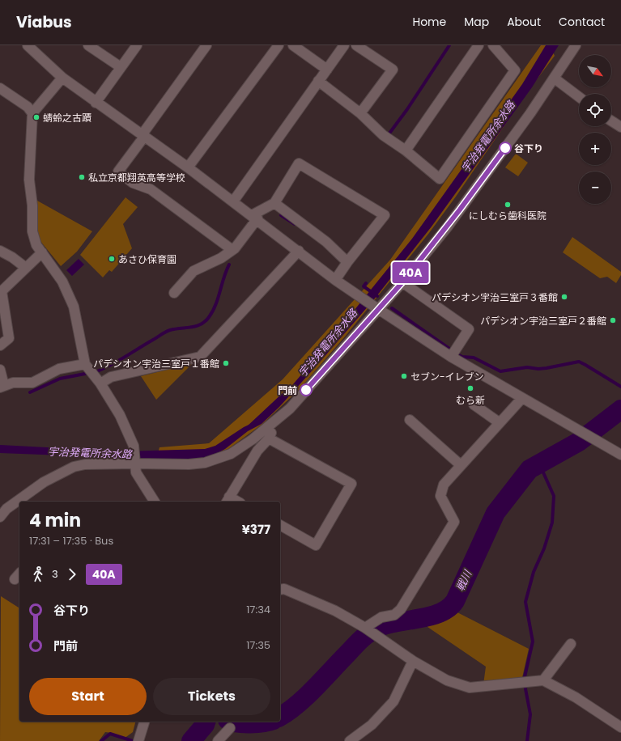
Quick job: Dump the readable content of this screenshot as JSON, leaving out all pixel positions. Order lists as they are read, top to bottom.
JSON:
{
  "water": ["宇治発電所余水路", "戦川"],
  "places": [
    "蜻蛉之古蹟",
    "谷下り",
    "私立京都翔英高等学校",
    "にしむら歯科医院",
    "あさひ保育園",
    "パデシオン宇治三室戸３番館",
    "パデシオン宇治三室戸２番館",
    "パデシオン宇治三室戸１番館",
    "セブン-イレブン",
    "むら新",
    "門前"
  ],
  "lines": ["bus line 40A"],
  "north": "bottom right",
  "page": {
    "header": "Viabus",
    "nav": [
      "Home",
      "Map",
      "About",
      "Contact"
    ],
    "on_map": "40A",
    "map_buttons": ["+", "−"],
    "heading": ["4 min", "17:31 – 17:35 · Bus", "¥377"],
    "legs": ["3", "40A"],
    "list": [
      {
        "name": "谷下り",
        "value": "17:34"
      },
      {
        "name": "門前",
        "value": "17:35"
      }
    ],
    "buttons": ["Start", "Tickets"]
  }
}
